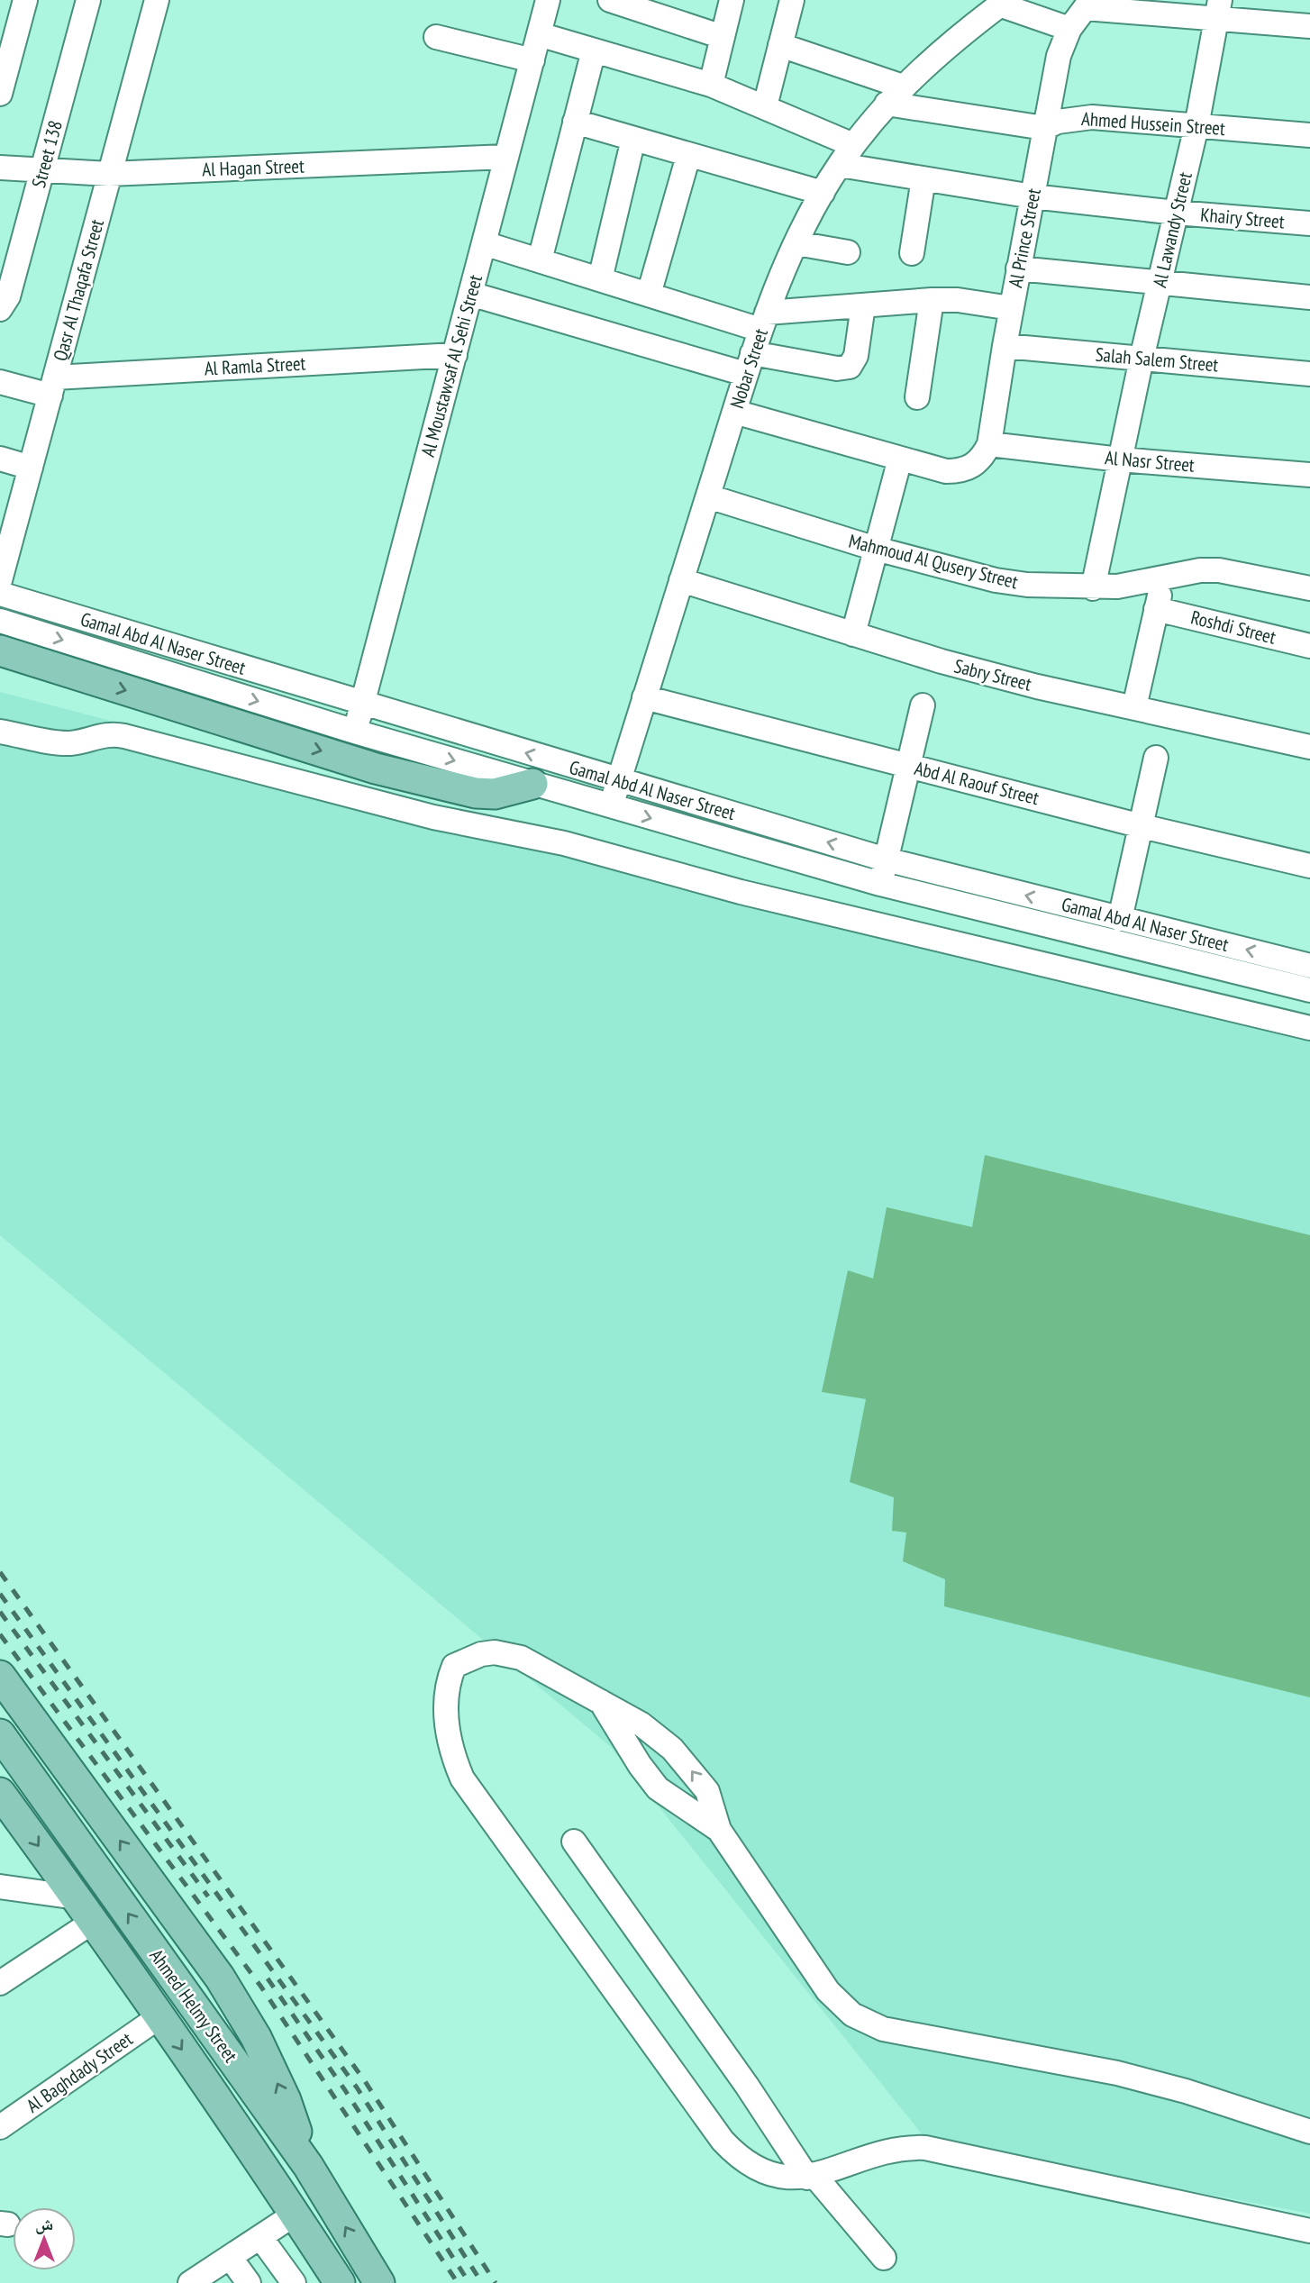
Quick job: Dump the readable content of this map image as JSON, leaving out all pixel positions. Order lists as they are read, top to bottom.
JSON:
{
  "streets": {
    "main road": ["Ahmed Helmy Street"],
    "street": [
      "Ahmed Hussein Street",
      "Street 138",
      "Al Hagan Street",
      "Khairy Street",
      "Al Lawandy Street",
      "Al Prince Street",
      "Qasr Al Thaqafa Street",
      "Salah Salem Street",
      "Al Ramla Street",
      "Al Moustawsaf Al Sehi Street",
      "Nobar Street",
      "Al Nasr Street",
      "Mahmoud Al Qusery Street",
      "Roshdi Street",
      "Gamal Abd Al Naser Street",
      "Sabry Street",
      "Abd Al Raouf Street",
      "Al Baghdady Street"
    ]
  },
  "crossings": [
    ["Ahmed Hussein Street", "Al Lawandy Street"],
    ["Ahmed Hussein Street", "Al Prince Street"],
    ["Ahmed Hussein Street", "Nobar Street"],
    ["Street 138", "Al Hagan Street"],
    ["Al Hagan Street", "Qasr Al Thaqafa Street"],
    ["Al Hagan Street", "Al Moustawsaf Al Sehi Street"],
    ["Khairy Street", "Al Lawandy Street"],
    ["Khairy Street", "Al Prince Street"],
    ["Khairy Street", "Nobar Street"],
    ["Al Lawandy Street", "Salah Salem Street"],
    ["Al Lawandy Street", "Al Nasr Street"],
    ["Al Lawandy Street", "Mahmoud Al Qusery Street"],
    ["Al Prince Street", "Salah Salem Street"],
    ["Al Prince Street", "Al Nasr Street"],
    ["Qasr Al Thaqafa Street", "Al Ramla Street"],
    ["Al Ramla Street", "Al Moustawsaf Al Sehi Street"],
    ["Al Moustawsaf Al Sehi Street", "Gamal Abd Al Naser Street"],
    ["Nobar Street", "Mahmoud Al Qusery Street"],
    ["Nobar Street", "Gamal Abd Al Naser Street"],
    ["Nobar Street", "Sabry Street"],
    ["Nobar Street", "Abd Al Raouf Street"],
    ["Ahmed Helmy Street", "Al Baghdady Street"]
  ],
  "north": "top"
}
